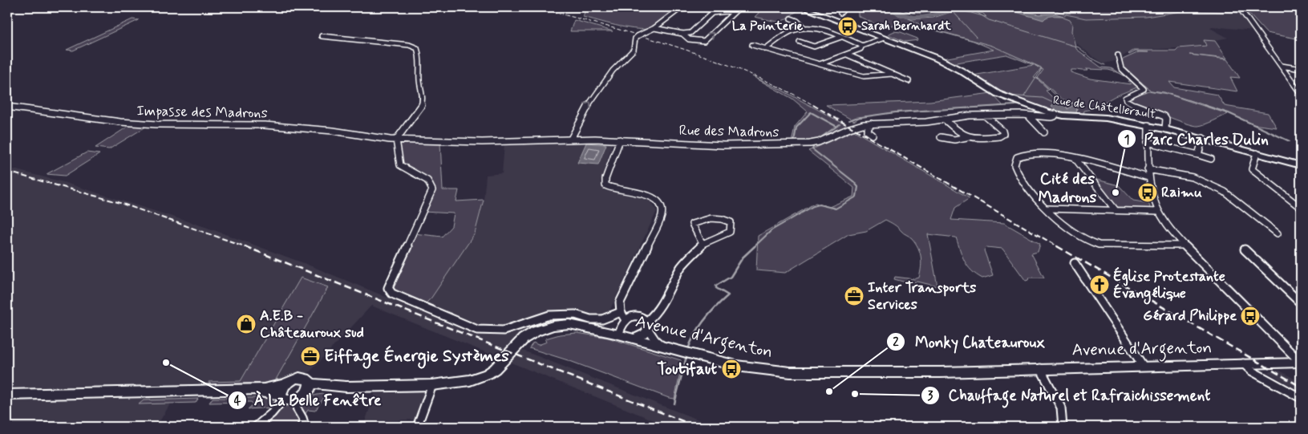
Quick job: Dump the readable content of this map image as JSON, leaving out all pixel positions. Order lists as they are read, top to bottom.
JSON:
{
  "streets": {
    "main road": ["Rue de Châtellerault", "Avenue d'Argenton"],
    "street": ["Impasse des Madrons", "Rue des Madrons"]
  },
  "crossings": [
    ["Rue de Châtellerault", "Rue des Madrons"],
    ["Impasse des Madrons", "Rue des Madrons"]
  ],
  "districts": ["La Pointerie", "Cité des Madrons"],
  "places": {
    "bus stop": [
      "Sarah Bernhardt",
      "Raimu",
      "Gérard Philippe",
      "Toutifaut"
    ],
    "other": [
      "Parc Charles Dulin",
      "À La Belle Fenêtre",
      "Monky Chateauroux",
      "Chauffage Naturel et Rafraichissement"
    ],
    "church": ["Église Protestante Évangélique"],
    "office": ["Inter Transports Services", "Eiffage Énergie Systèmes"],
    "shop": ["A.E.B - Châteauroux sud"]
  }
}
